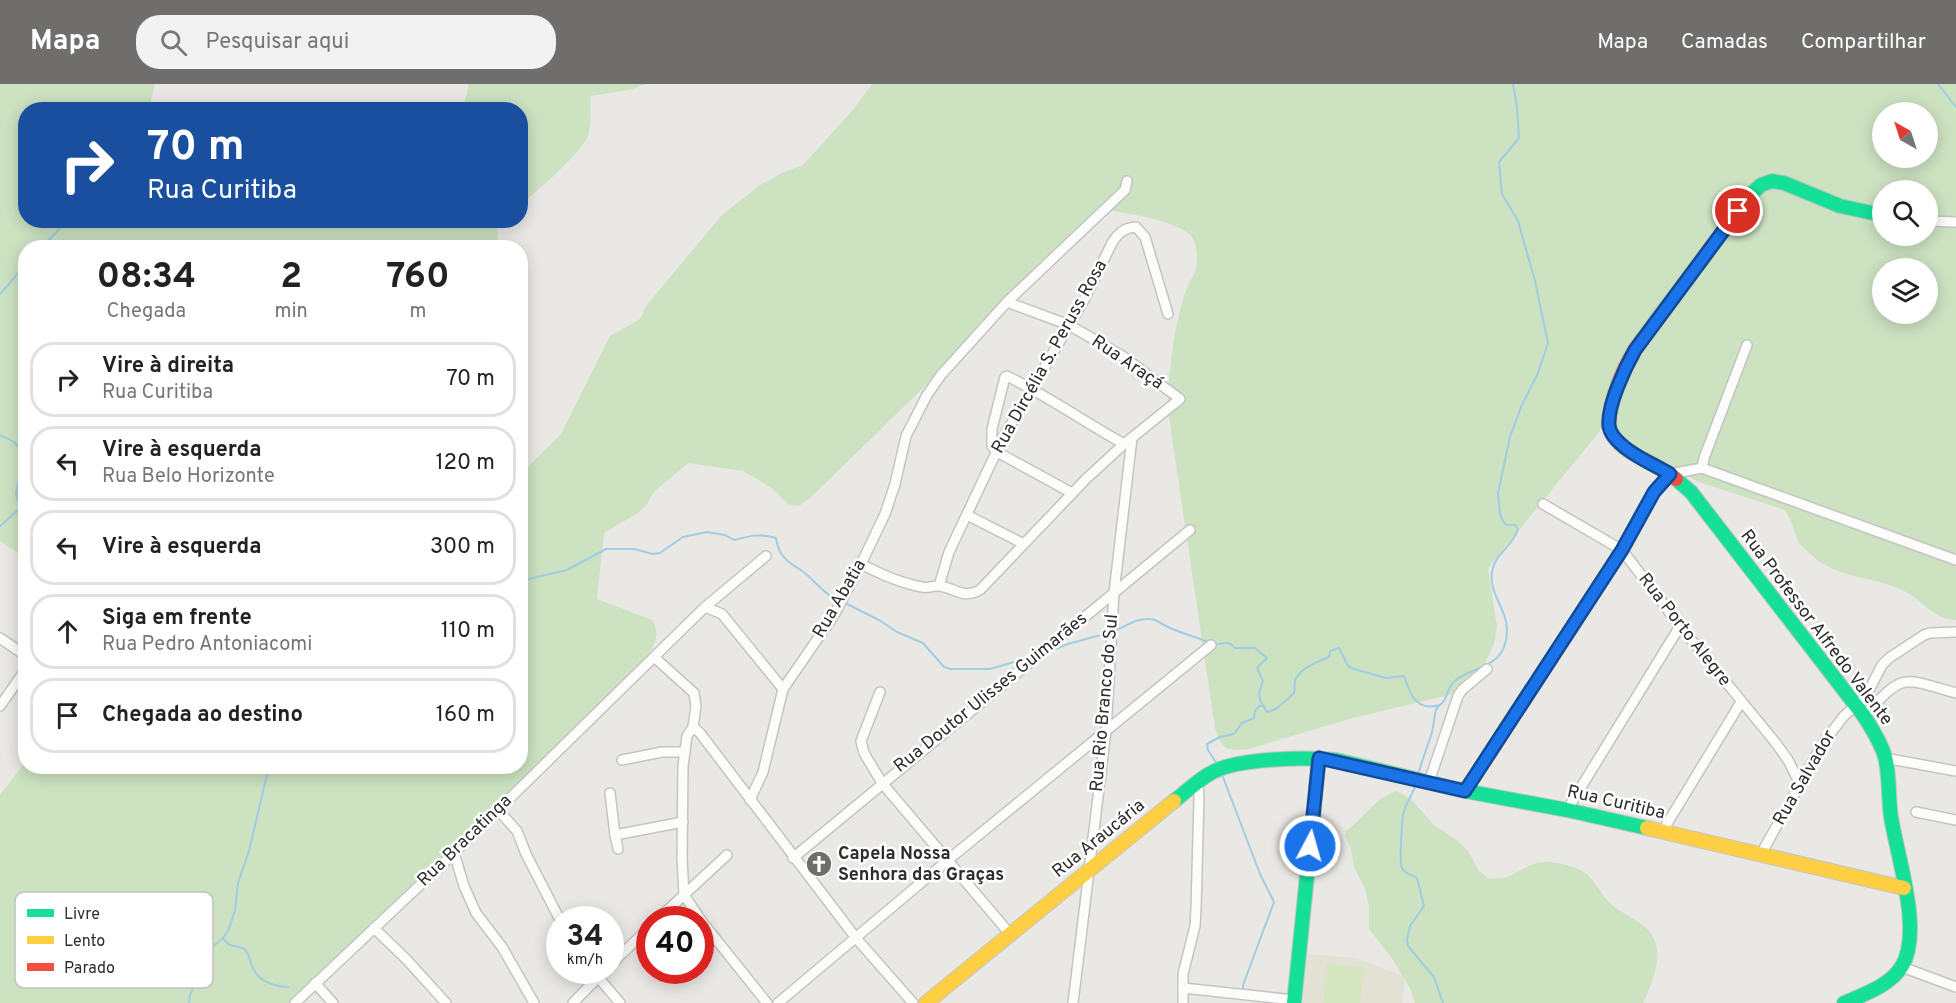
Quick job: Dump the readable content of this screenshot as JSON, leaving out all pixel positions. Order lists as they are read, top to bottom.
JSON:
{
  "streets": {
    "street": [
      "Rua Dircélia S. Peruss Rosa",
      "Rua Araçá",
      "Rua Abatia",
      "Rua Professor Alfredo Valente",
      "Rua Porto Alegre",
      "Rua Doutor Ulisses Guimarães",
      "Rua Rio Branco do Sul",
      "Rua Salvador",
      "Rua Curitiba",
      "Rua Araucária",
      "Rua Bracatinga"
    ]
  },
  "crossings": [
    ["Rua Dircélia S. Peruss Rosa", "Rua Araçá"],
    ["Rua Araçá", "Rua Abatia"],
    ["Rua Araçá", "Rua Rio Branco do Sul"],
    ["Rua Professor Alfredo Valente", "Rua Salvador"],
    ["Rua Professor Alfredo Valente", "Rua Curitiba"],
    ["Rua Porto Alegre", "Rua Salvador"],
    ["Rua Doutor Ulisses Guimarães", "Rua Rio Branco do Sul"],
    ["Rua Rio Branco do Sul", "Rua Araucária"],
    ["Rua Salvador", "Rua Curitiba"],
    ["Rua Curitiba", "Rua Araucária"]
  ],
  "places": {
    "church": ["Capela Nossa Senhora das Graças"]
  },
  "legend": ["Livre", "Lento", "Parado"],
  "north": "top left",
  "page": {
    "header": "Mapa",
    "search": "Pesquisar aqui",
    "nav": ["Mapa", "Camadas", "Compartilhar"],
    "turn": ["70 m", "Rua Curitiba"],
    "eta": [
      "08:34",
      "Chegada",
      "2",
      "min",
      "760",
      "m"
    ],
    "list": [
      {
        "name": "Vire à direita",
        "note": "Rua Curitiba",
        "value": "70 m"
      },
      {
        "name": "Vire à esquerda",
        "note": "Rua Belo Horizonte",
        "value": "120 m"
      },
      {
        "name": "Vire à esquerda",
        "value": "300 m"
      },
      {
        "name": "Siga em frente",
        "note": "Rua Pedro Antoniacomi",
        "value": "110 m"
      },
      {
        "name": "Chegada ao destino",
        "value": "160 m"
      }
    ],
    "speed": "34 km/h",
    "limit": "40"
  }
}
